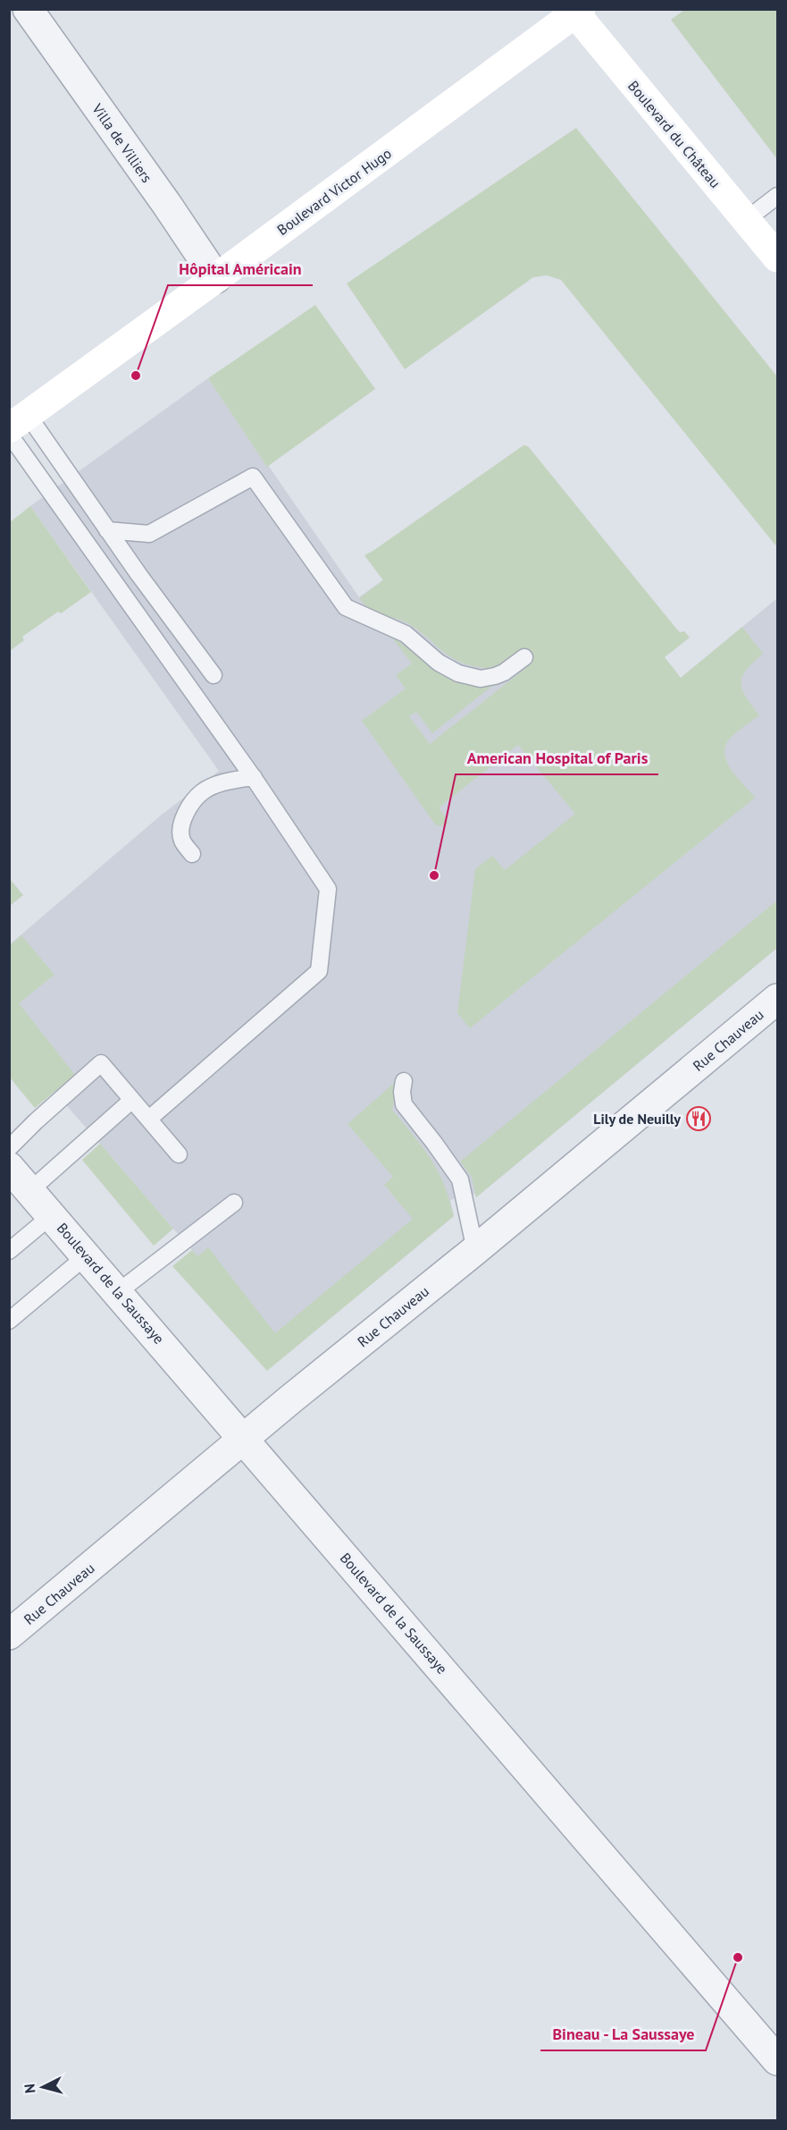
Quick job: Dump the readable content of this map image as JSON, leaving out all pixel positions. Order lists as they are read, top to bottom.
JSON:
{
  "streets": {
    "street": [
      "Boulevard du Château",
      "Villa de Villiers",
      "Boulevard Victor Hugo",
      "Rue Chauveau",
      "Boulevard de la Saussaye"
    ]
  },
  "crossings": [
    ["Boulevard du Château", "Boulevard Victor Hugo"],
    ["Villa de Villiers", "Boulevard Victor Hugo"],
    ["Rue Chauveau", "Boulevard de la Saussaye"]
  ],
  "places": {
    "other": ["Hôpital Américain", "American Hospital of Paris", "Bineau - La Saussaye"],
    "restaurant": ["Lily de Neuilly"]
  },
  "north": "left"
}
